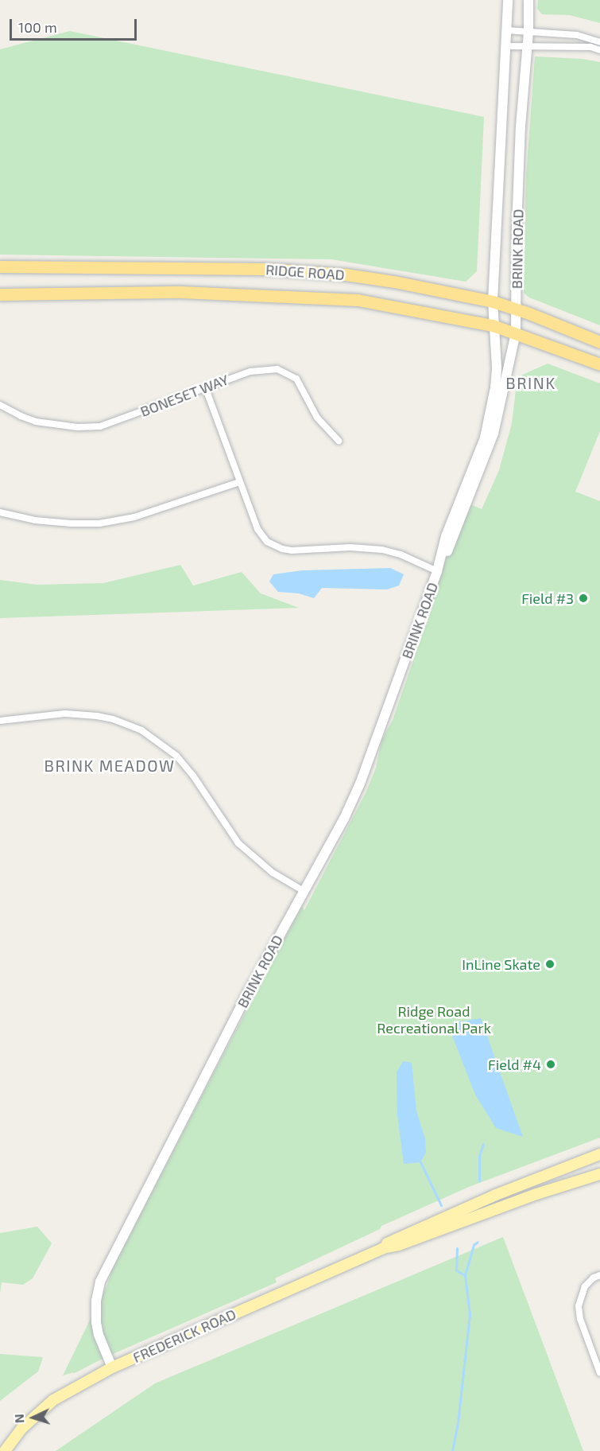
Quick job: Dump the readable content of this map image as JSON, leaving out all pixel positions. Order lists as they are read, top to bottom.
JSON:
{
  "streets": {
    "highway": ["RIDGE ROAD"],
    "main road": ["BRINK ROAD", "FREDERICK ROAD"],
    "street": ["BONESET WAY"]
  },
  "crossings": [
    ["BRINK ROAD", "RIDGE ROAD"],
    ["BRINK ROAD", "FREDERICK ROAD"]
  ],
  "districts": ["BRINK", "BRINK MEADOW"],
  "parks": ["Ridge Road Recreational Park"],
  "places": ["Field #3", "InLine Skate", "Field #4"],
  "scale_bar": "100 m",
  "north": "left"
}
